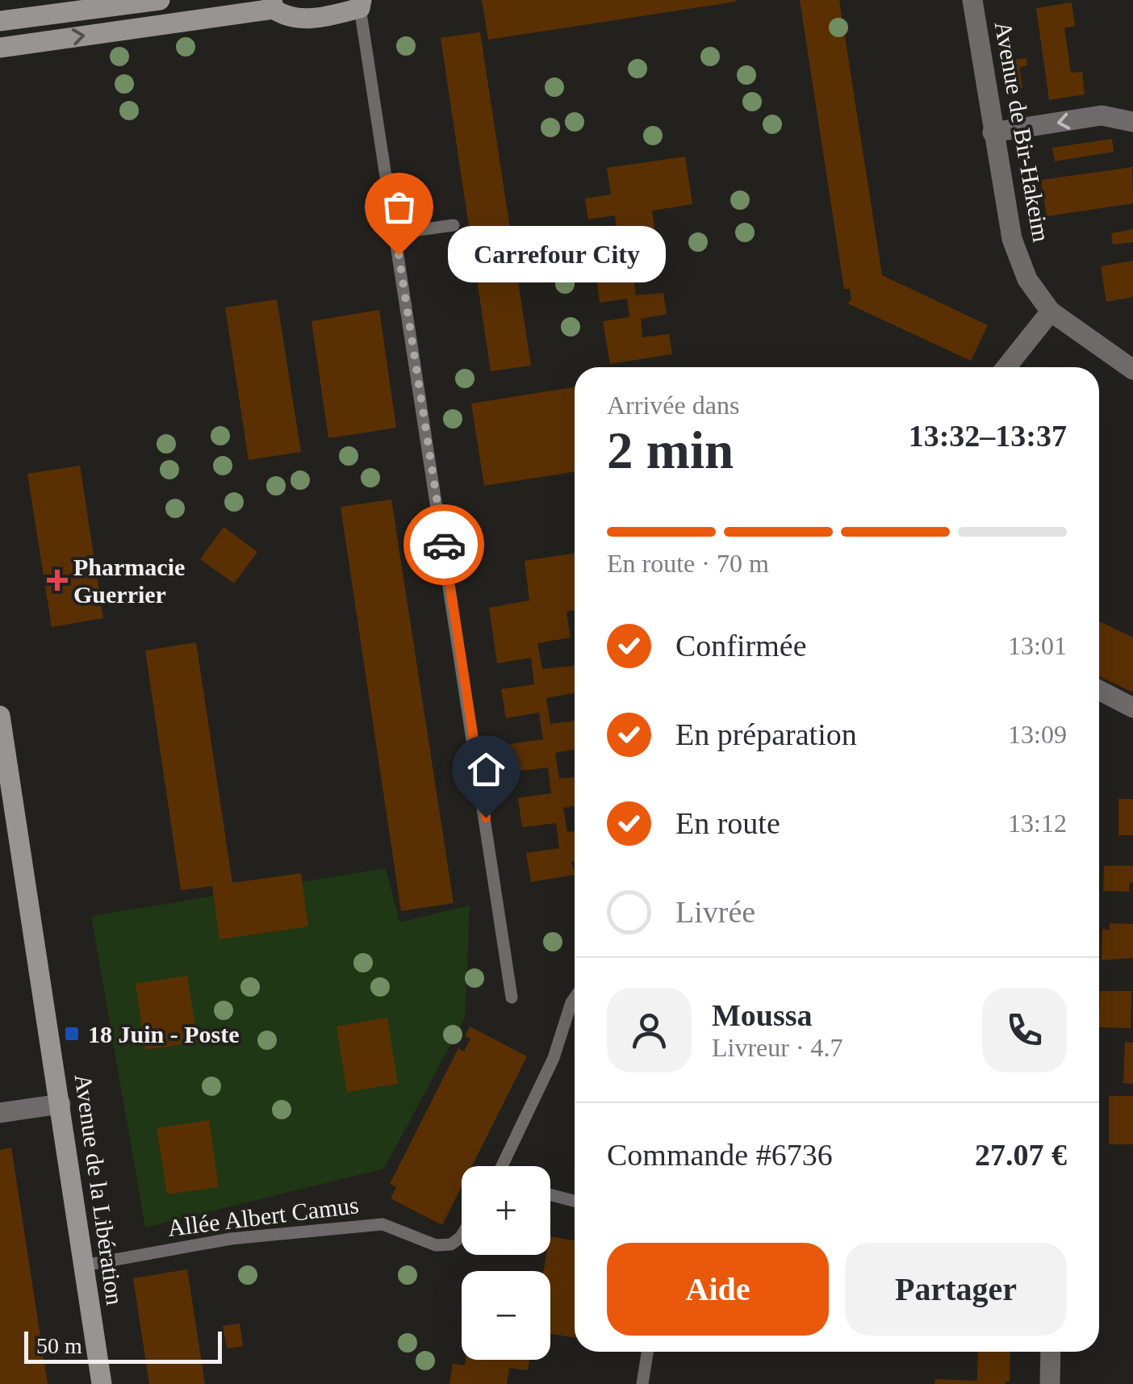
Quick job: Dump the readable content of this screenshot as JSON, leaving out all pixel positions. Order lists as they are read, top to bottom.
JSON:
{
  "streets": {
    "street": ["Avenue de Bir-Hakeim", "Avenue de la Libération"],
    "lane": ["Allée Albert Camus"]
  },
  "crossings": [
    ["Avenue de la Libération", "Allée Albert Camus"]
  ],
  "places": {
    "other": ["Carrefour City"],
    "health": ["Pharmacie Guerrier"],
    "transit": ["18 Juin - Poste"]
  },
  "scale_bar": "50 m",
  "page": {
    "bubble": "Carrefour City",
    "heading": ["2 min", "Arrivée dans", "13:32–13:37"],
    "panel": [
      "Moussa",
      "Livreur · 4.7",
      "Commande #6736",
      "27.07 €"
    ],
    "bar": "En route · 70 m",
    "list": [
      ["Confirmée", "13:01"],
      ["En préparation", "13:09"],
      ["En route", "13:12"],
      "Livrée"
    ],
    "map_buttons": ["+", "−"],
    "buttons": ["Aide", "Partager"],
    "scale": "50 m"
  }
}
